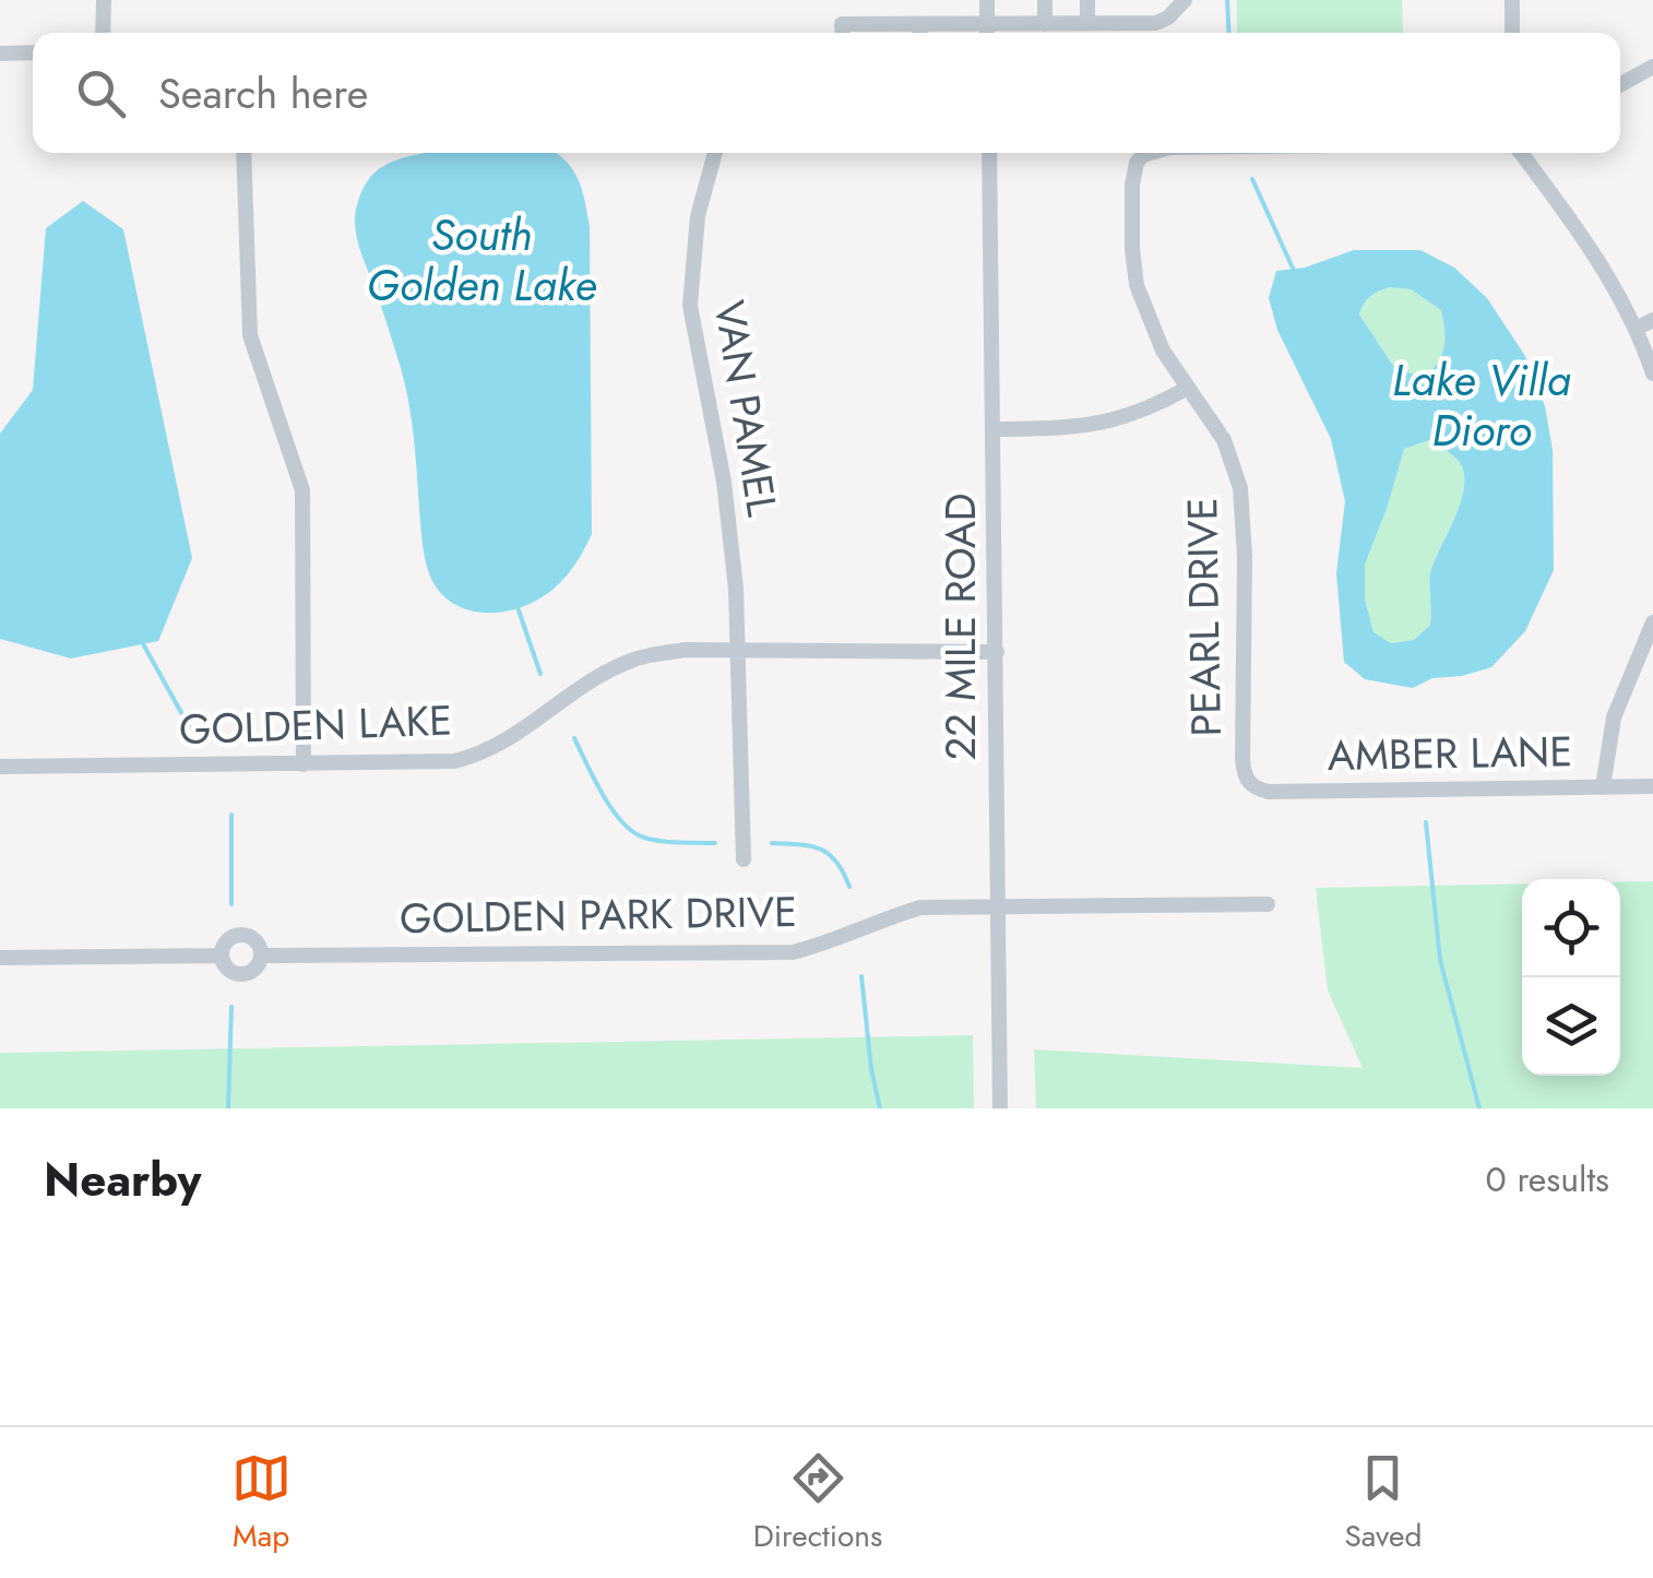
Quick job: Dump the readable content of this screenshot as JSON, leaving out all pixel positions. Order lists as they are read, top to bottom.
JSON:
{
  "streets": {
    "street": [
      "VAN PAMEL",
      "PEARL DRIVE",
      "22 MILE ROAD",
      "GOLDEN LAKE",
      "AMBER LANE",
      "GOLDEN PARK DRIVE"
    ]
  },
  "crossings": [
    ["VAN PAMEL", "GOLDEN LAKE"],
    ["PEARL DRIVE", "AMBER LANE"],
    ["22 MILE ROAD", "GOLDEN LAKE"],
    ["22 MILE ROAD", "GOLDEN PARK DRIVE"]
  ],
  "water": ["South Golden Lake", "Lake Villa Dioro"],
  "page": {
    "search": "Search here",
    "heading": ["Nearby", "0 results"],
    "nav": ["Map", "Directions", "Saved"]
  }
}
